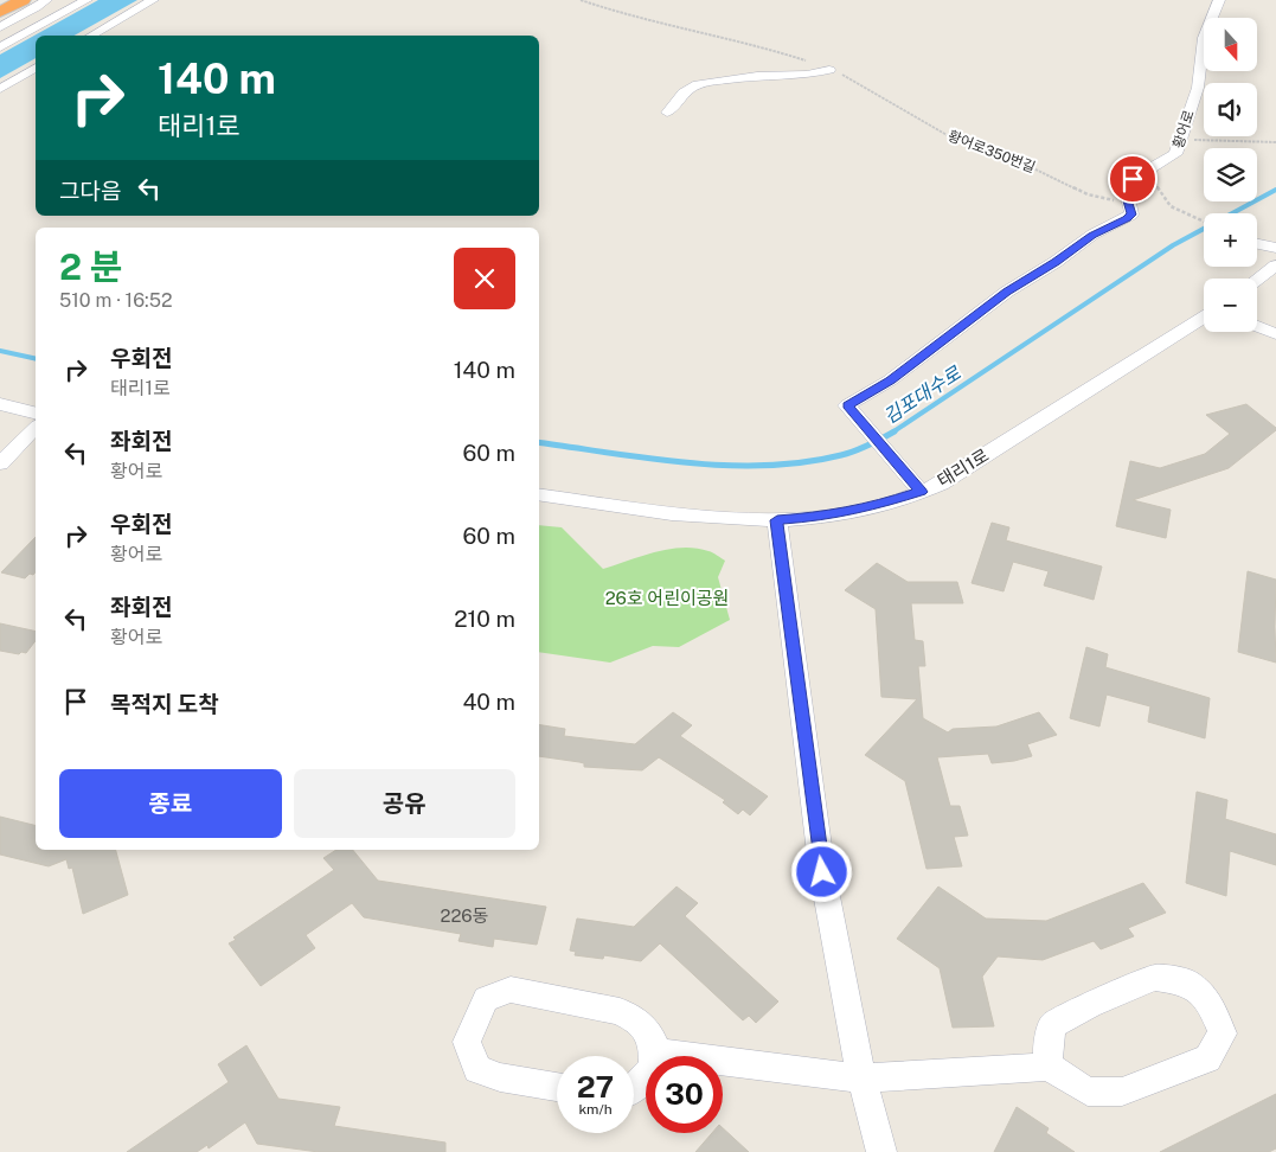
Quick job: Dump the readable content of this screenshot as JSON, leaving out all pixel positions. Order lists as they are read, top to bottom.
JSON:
{
  "streets": {
    "street": ["황어로", "태리1로"],
    "path": ["황어로350번길"]
  },
  "crossings": [
    ["황어로", "황어로350번길"],
    ["황어로", "태리1로"]
  ],
  "water": ["김포대수로"],
  "parks": ["26호 어린이공원"],
  "house_numbers": ["226동"],
  "north": "bottom",
  "page": {
    "map_buttons": ["+", "−"],
    "turn": ["140 m", "태리1로"],
    "then": "그다음",
    "heading": ["2 분", "510 m · 16:52"],
    "list": [
      {
        "name": "우회전",
        "note": "태리1로",
        "value": "140 m"
      },
      {
        "name": "좌회전",
        "note": "황어로",
        "value": "60 m"
      },
      {
        "name": "우회전",
        "note": "황어로",
        "value": "60 m"
      },
      {
        "name": "좌회전",
        "note": "황어로",
        "value": "210 m"
      },
      {
        "name": "목적지 도착",
        "value": "40 m"
      }
    ],
    "buttons": ["종료", "공유"],
    "speed": "27 km/h",
    "limit": "30"
  }
}
